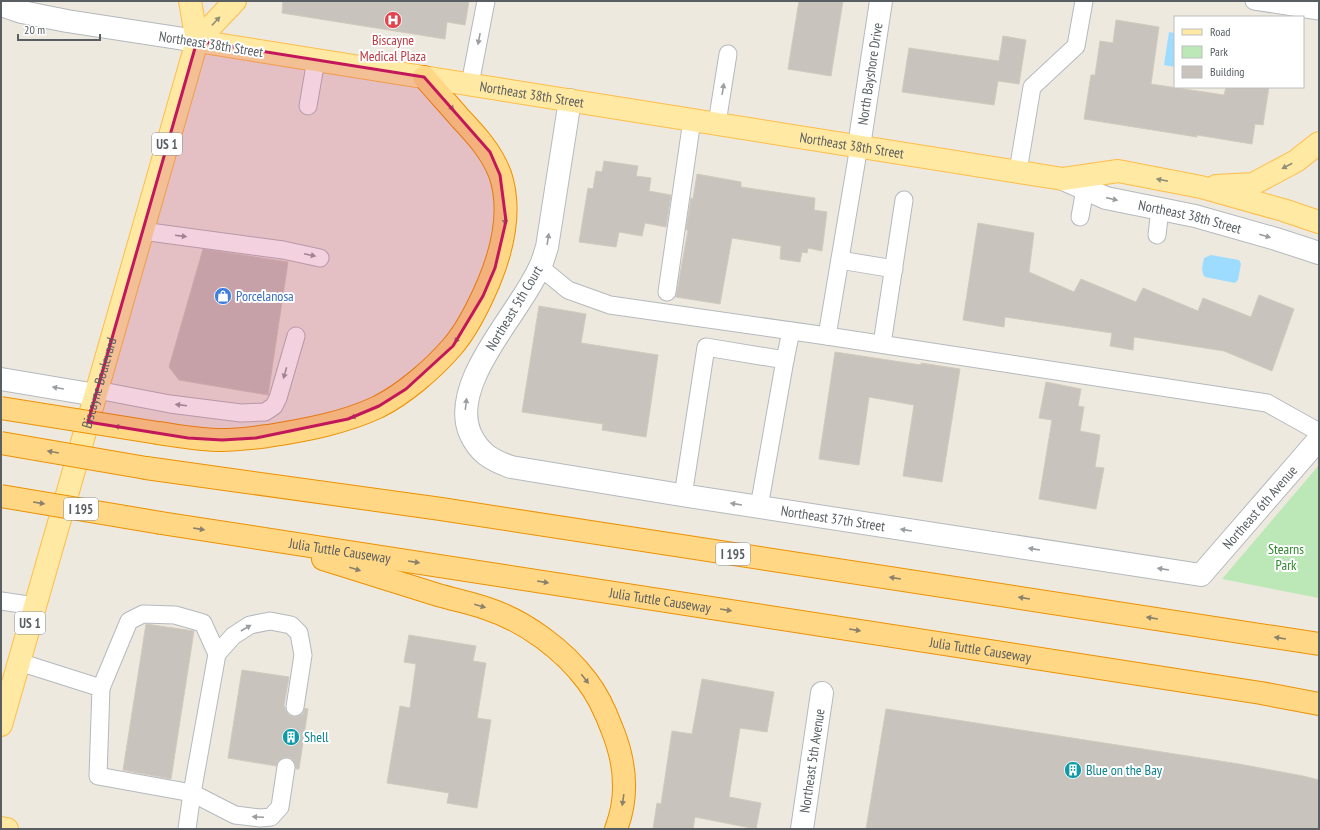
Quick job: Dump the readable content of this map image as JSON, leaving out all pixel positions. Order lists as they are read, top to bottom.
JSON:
{
  "streets": {
    "highway": ["I 195", "Julia Tuttle Causeway"],
    "main road": ["Northeast 38th Street", "US 1", "Biscayne Boulevard"],
    "street": [
      "North Bayshore Drive",
      "Northeast 5th Court",
      "Northeast 6th Avenue",
      "Northeast 37th Street",
      "Northeast 5th Avenue"
    ]
  },
  "crossings": [
    ["Northeast 38th Street", "North Bayshore Drive"],
    ["Northeast 38th Street", "Northeast 5th Court"],
    ["Northeast 38th Street", "Biscayne Boulevard"],
    ["Northeast 5th Court", "Northeast 37th Street"],
    ["Northeast 6th Avenue", "Northeast 37th Street"]
  ],
  "one_way": ["Northeast 5th Court", "Northeast 37th Street"],
  "parks": ["Stearns Park"],
  "places": {
    "hospital": ["Biscayne Medical Plaza"],
    "shop": ["Porcelanosa"],
    "building": ["Shell", "Blue on the Bay"]
  },
  "legend": ["Road", "Park", "Building"],
  "scale_bar": "20 m"
}
